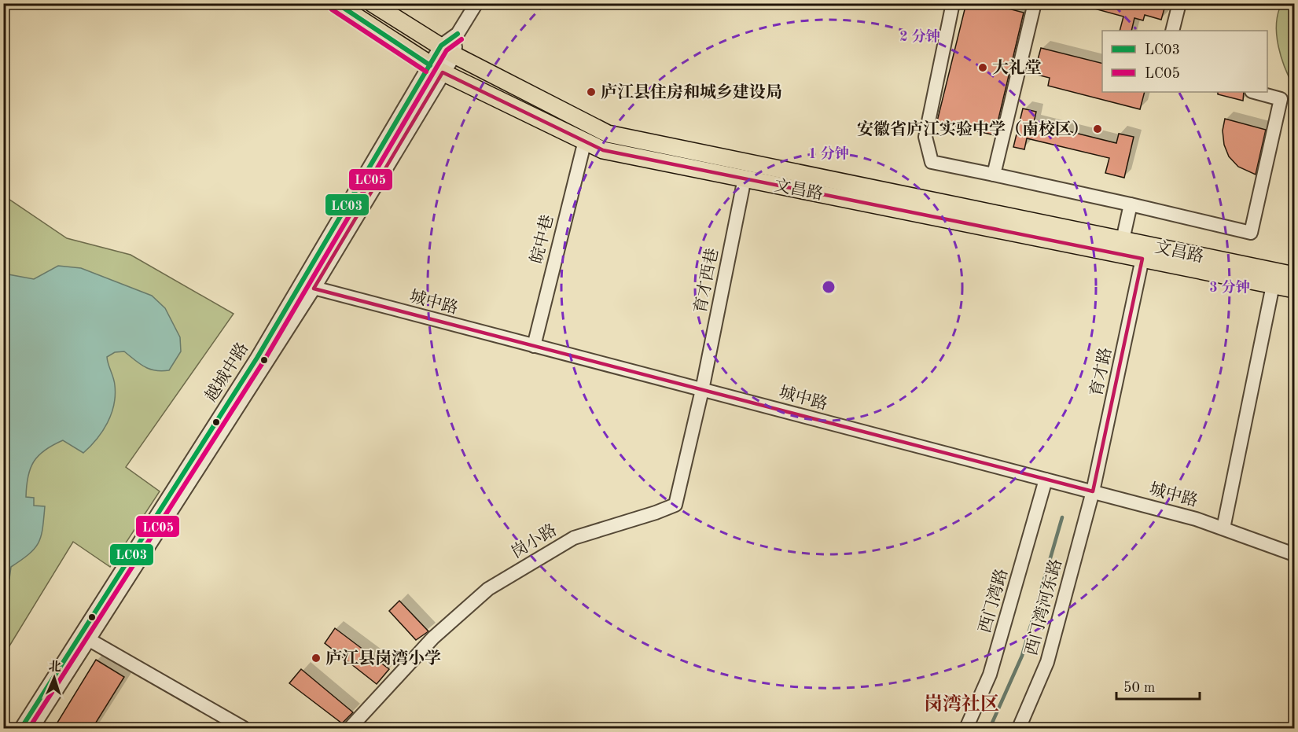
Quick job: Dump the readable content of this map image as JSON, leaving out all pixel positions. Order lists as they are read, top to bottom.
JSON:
{
  "streets": {
    "main road": ["文昌路"],
    "street": [
      "皖中巷",
      "育才西巷",
      "城中路",
      "越城中路",
      "育才路",
      "岗小路",
      "西门湾路",
      "西门湾河东路"
    ]
  },
  "crossings": [
    ["文昌路", "皖中巷"],
    ["文昌路", "育才西巷"],
    ["文昌路", "越城中路"],
    ["文昌路", "育才路"],
    ["皖中巷", "城中路"],
    ["育才西巷", "城中路"],
    ["育才西巷", "岗小路"],
    ["城中路", "越城中路"],
    ["城中路", "育才路"],
    ["城中路", "岗小路"],
    ["城中路", "西门湾路"],
    ["城中路", "西门湾河东路"],
    ["育才路", "西门湾河东路"]
  ],
  "districts": ["岗湾社区"],
  "places": [
    "大礼堂",
    "庐江县住房和城乡建设局",
    "安徽省庐江实验中学（南校区）",
    "庐江县岗湾小学"
  ],
  "lines": ["transit line LC03", "transit line LC05"],
  "legend": ["LC03", "LC05"],
  "scale_bar": "50 m",
  "north": "top",
  "rings": ["2 分钟", "1 分钟", "3 分钟"]
}
